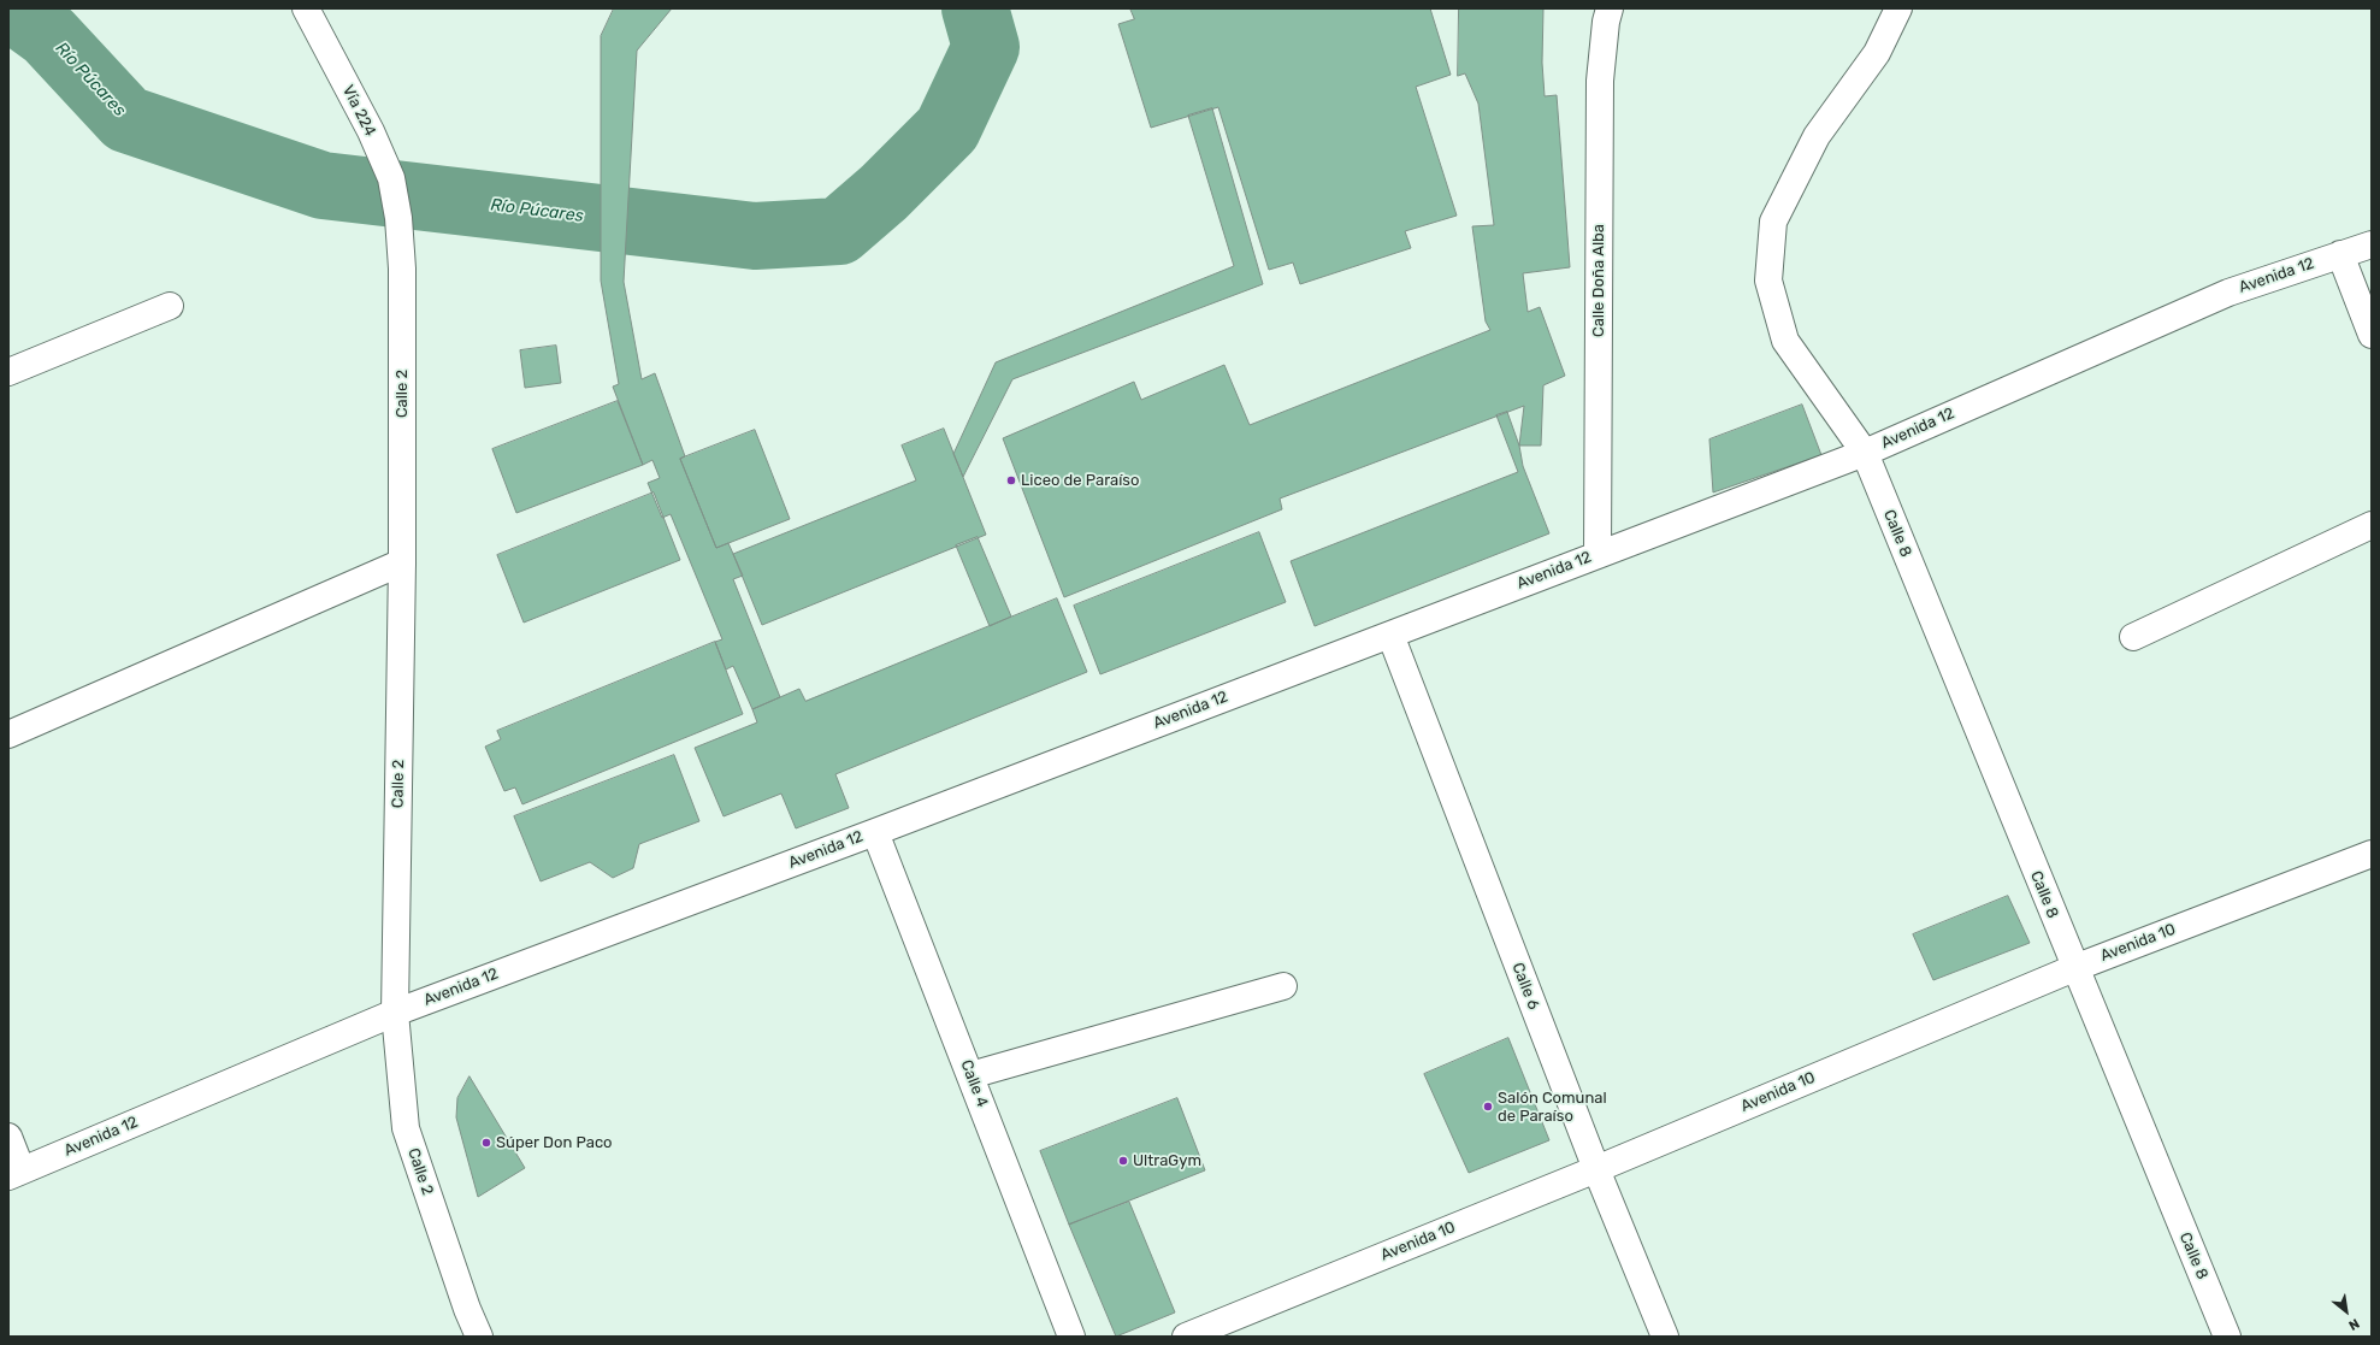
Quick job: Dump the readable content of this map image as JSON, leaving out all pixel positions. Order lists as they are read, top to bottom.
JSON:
{
  "streets": {
    "street": [
      "Vía 224",
      "Avenida 12",
      "Calle Doña Alba",
      "Calle 2",
      "Calle 8",
      "Avenida 10",
      "Calle 6",
      "Calle 4"
    ]
  },
  "crossings": [
    ["Vía 224", "Calle 2"],
    ["Avenida 12", "Calle Doña Alba"],
    ["Avenida 12", "Calle 2"],
    ["Avenida 12", "Calle 8"],
    ["Avenida 12", "Calle 6"],
    ["Avenida 12", "Calle 4"],
    ["Calle 8", "Avenida 10"],
    ["Avenida 10", "Calle 6"]
  ],
  "water": ["Río Púcares"],
  "places": [
    "Liceo de Paraíso",
    "Salón Comunal de Paraíso",
    "Súper Don Paco",
    "UltraGym"
  ],
  "north": "bottom right"
}
